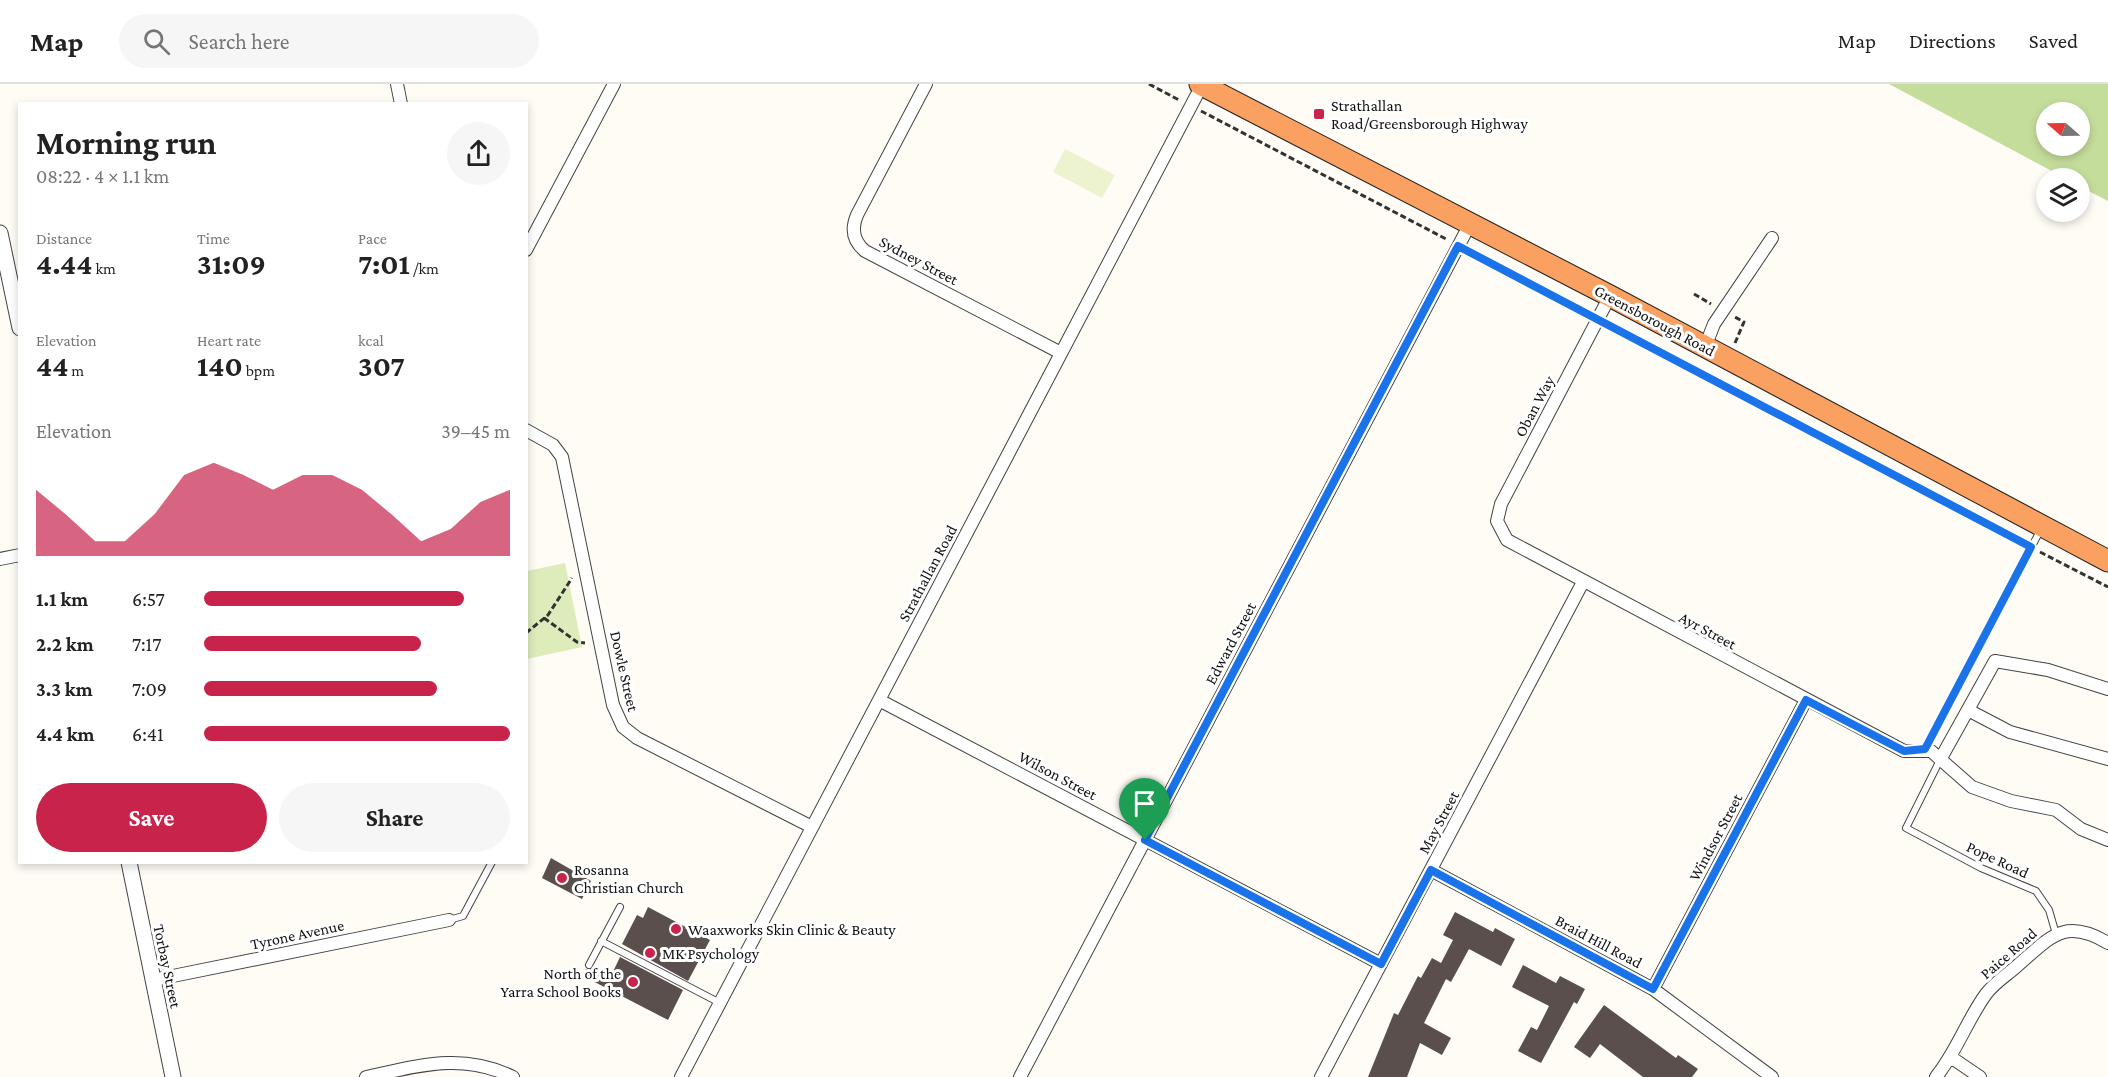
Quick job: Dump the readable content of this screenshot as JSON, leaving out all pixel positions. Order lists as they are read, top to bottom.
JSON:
{
  "streets": {
    "highway": ["Greensborough Road"],
    "street": [
      "Sydney Street",
      "Oban Way",
      "Strathallan Road",
      "Ayr Street",
      "Edward Street",
      "Dowle Street",
      "Wilson Street",
      "May Street",
      "Windsor Street",
      "Tyrone Avenue",
      "Braid Hill Road",
      "Paice Road",
      "Torbay Street"
    ],
    "lane": ["Pope Road"]
  },
  "crossings": [
    ["Sydney Street", "Strathallan Road"],
    ["Greensborough Road", "Oban Way"],
    ["Greensborough Road", "Strathallan Road"],
    ["Greensborough Road", "Edward Street"],
    ["Oban Way", "Ayr Street"],
    ["Strathallan Road", "Dowle Street"],
    ["Strathallan Road", "Wilson Street"],
    ["Ayr Street", "May Street"],
    ["Ayr Street", "Windsor Street"],
    ["Edward Street", "Wilson Street"],
    ["Wilson Street", "May Street"],
    ["May Street", "Braid Hill Road"],
    ["Windsor Street", "Braid Hill Road"],
    ["Pope Road", "Paice Road"],
    ["Tyrone Avenue", "Torbay Street"]
  ],
  "places": {
    "transit": ["Strathallan Road/Greensborough Highway"],
    "other": [
      "Rosanna Christian Church",
      "Waaxworks Skin Clinic & Beauty",
      "MK Psychology",
      "North of the Yarra School Books"
    ]
  },
  "north": "left",
  "page": {
    "header": "Map",
    "search": "Search here",
    "nav": ["Map", "Directions", "Saved"],
    "heading": ["Morning run", "08:22 · 4 × 1.1 km"],
    "stats": [
      ["Distance", "4.44 km"],
      ["Time", "31:09"],
      ["Pace", "7:01 /km"],
      ["Elevation", "44 m"],
      ["Heart rate", "140 bpm"],
      ["kcal", "307"]
    ],
    "chart": ["Elevation", "39–45 m"],
    "list": [
      {
        "name": "1.1 km",
        "note": "6:57"
      },
      {
        "name": "2.2 km",
        "note": "7:17"
      },
      {
        "name": "3.3 km",
        "note": "7:09"
      },
      {
        "name": "4.4 km",
        "note": "6:41"
      }
    ],
    "buttons": ["Save", "Share"]
  }
}
